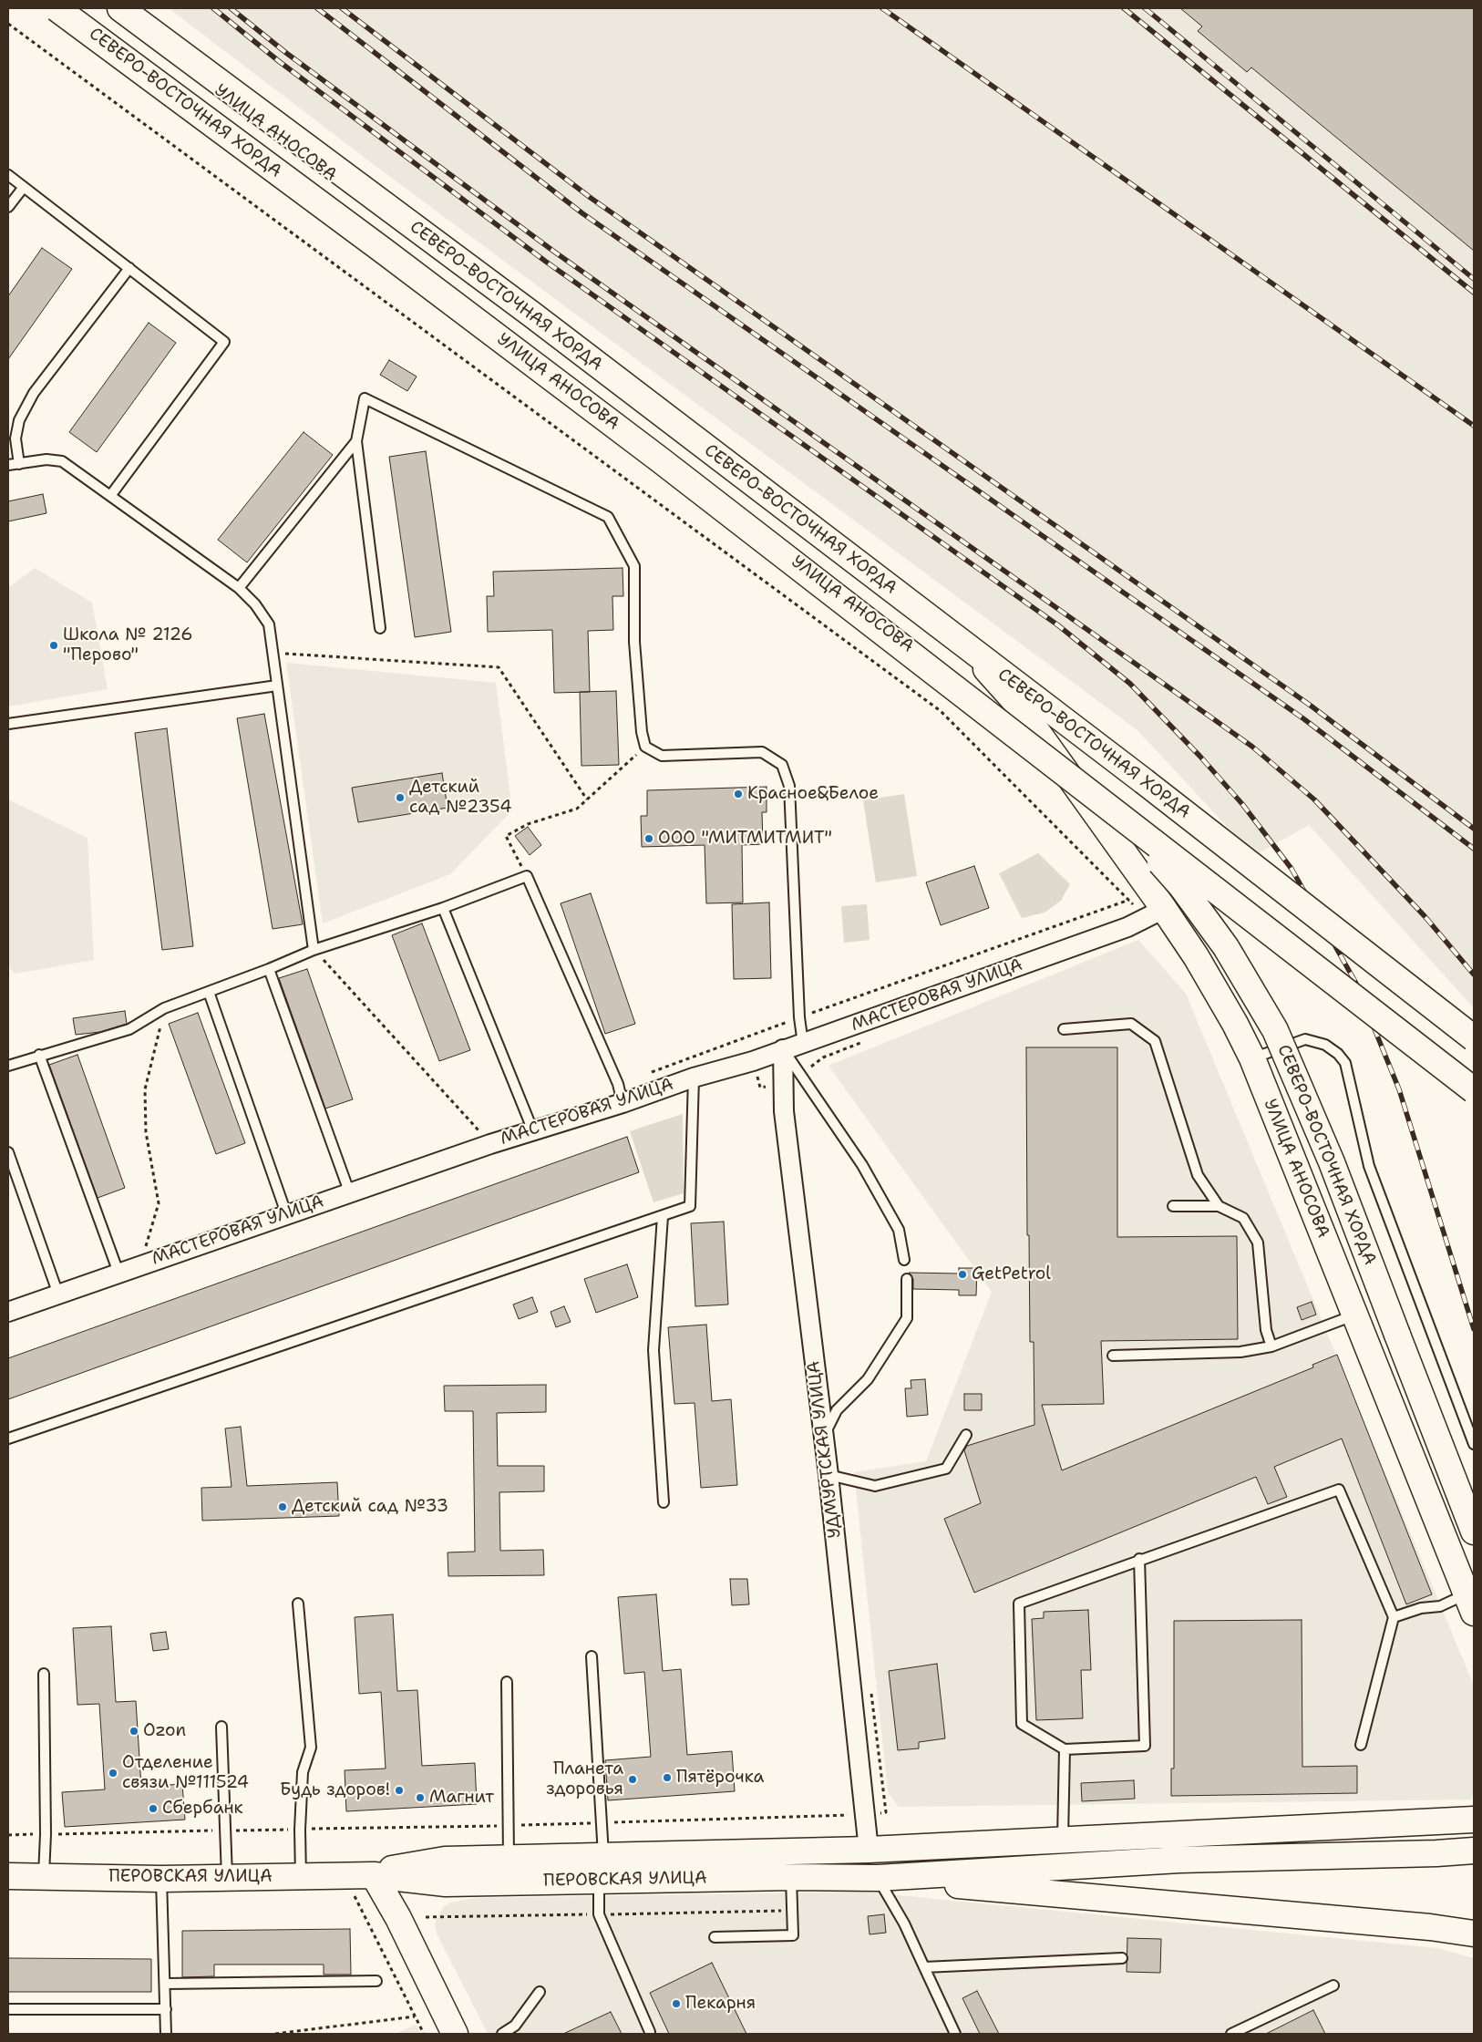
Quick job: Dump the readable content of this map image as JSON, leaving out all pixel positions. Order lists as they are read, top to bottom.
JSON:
{
  "streets": {
    "main road": ["СЕВЕРО-ВОСТОЧНАЯ ХОРДА", "УЛИЦА АНОСОВА", "ПЕРОВСКАЯ УЛИЦА"],
    "street": ["МАСТЕРОВАЯ УЛИЦА", "УДМУРТСКАЯ УЛИЦА"]
  },
  "crossings": [
    ["СЕВЕРО-ВОСТОЧНАЯ ХОРДА", "УЛИЦА АНОСОВА"],
    ["УЛИЦА АНОСОВА", "МАСТЕРОВАЯ УЛИЦА"],
    ["МАСТЕРОВАЯ УЛИЦА", "УДМУРТСКАЯ УЛИЦА"],
    ["УДМУРТСКАЯ УЛИЦА", "ПЕРОВСКАЯ УЛИЦА"]
  ],
  "places": [
    "Школа № 2126 \"Перово\"",
    "Красное&Белое",
    "Детский сад №2354",
    "ООО \"МИТМИТМИТ\"",
    "GetPetrol",
    "Детский сад №33",
    "Ozon",
    "Отделение связи №111524",
    "Пятёрочка",
    "Планета здоровья",
    "Будь здоров!",
    "Магнит",
    "Сбербанк",
    "Пекарня"
  ]
}
